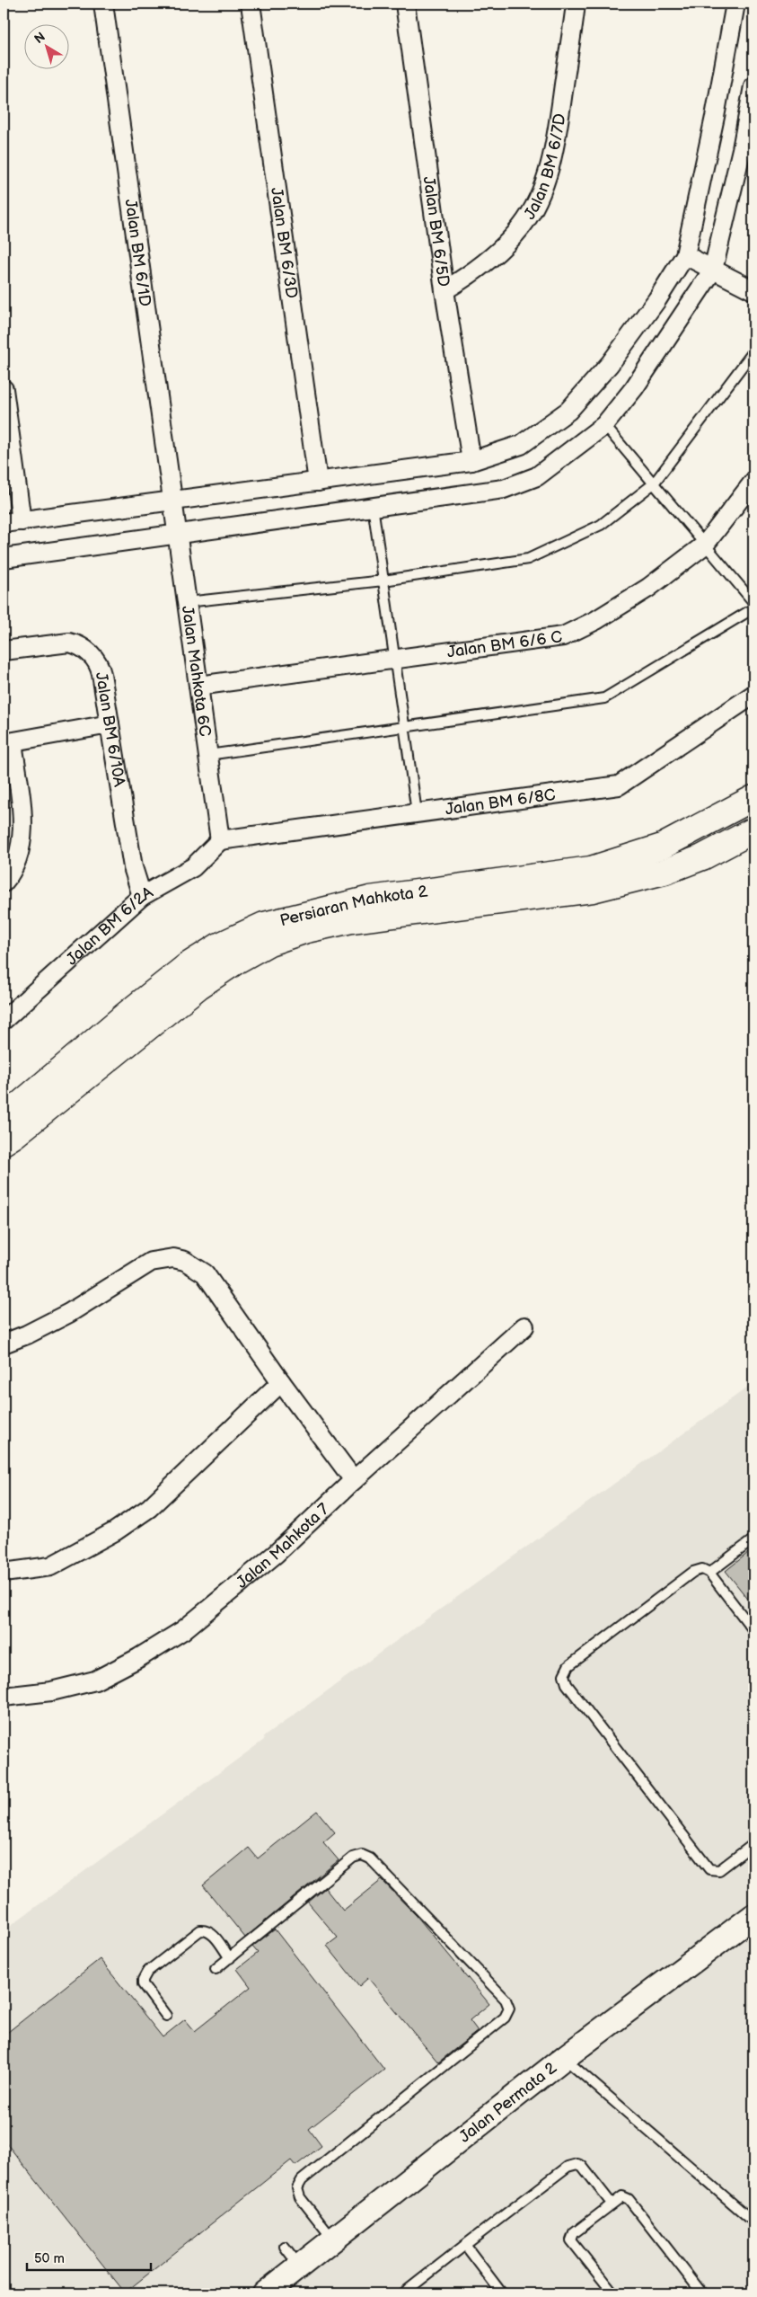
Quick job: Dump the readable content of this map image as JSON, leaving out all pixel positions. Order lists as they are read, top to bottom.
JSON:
{
  "streets": {
    "main road": ["Persiaran Mahkota 2"],
    "street": [
      "Jalan BM 6/7D",
      "Jalan BM 6/5D",
      "Jalan BM 6/3D",
      "Jalan BM 6/1D",
      "Jalan BM 6/6 C",
      "Jalan Mahkota 6C",
      "Jalan BM 6/10A",
      "Jalan BM 6/8C",
      "Jalan BM 6/2A",
      "Jalan Mahkota 7",
      "Jalan Permata 2"
    ]
  },
  "crossings": [
    ["Jalan BM 6/7D", "Jalan BM 6/5D"],
    ["Jalan BM 6/1D", "Jalan Mahkota 6C"],
    ["Jalan BM 6/6 C", "Jalan Mahkota 6C"],
    ["Jalan Mahkota 6C", "Jalan BM 6/8C"],
    ["Jalan Mahkota 6C", "Jalan BM 6/2A"],
    ["Jalan BM 6/10A", "Jalan BM 6/2A"],
    ["Jalan BM 6/8C", "Jalan BM 6/2A"]
  ],
  "scale_bar": "50 m",
  "north": "top left"
}
